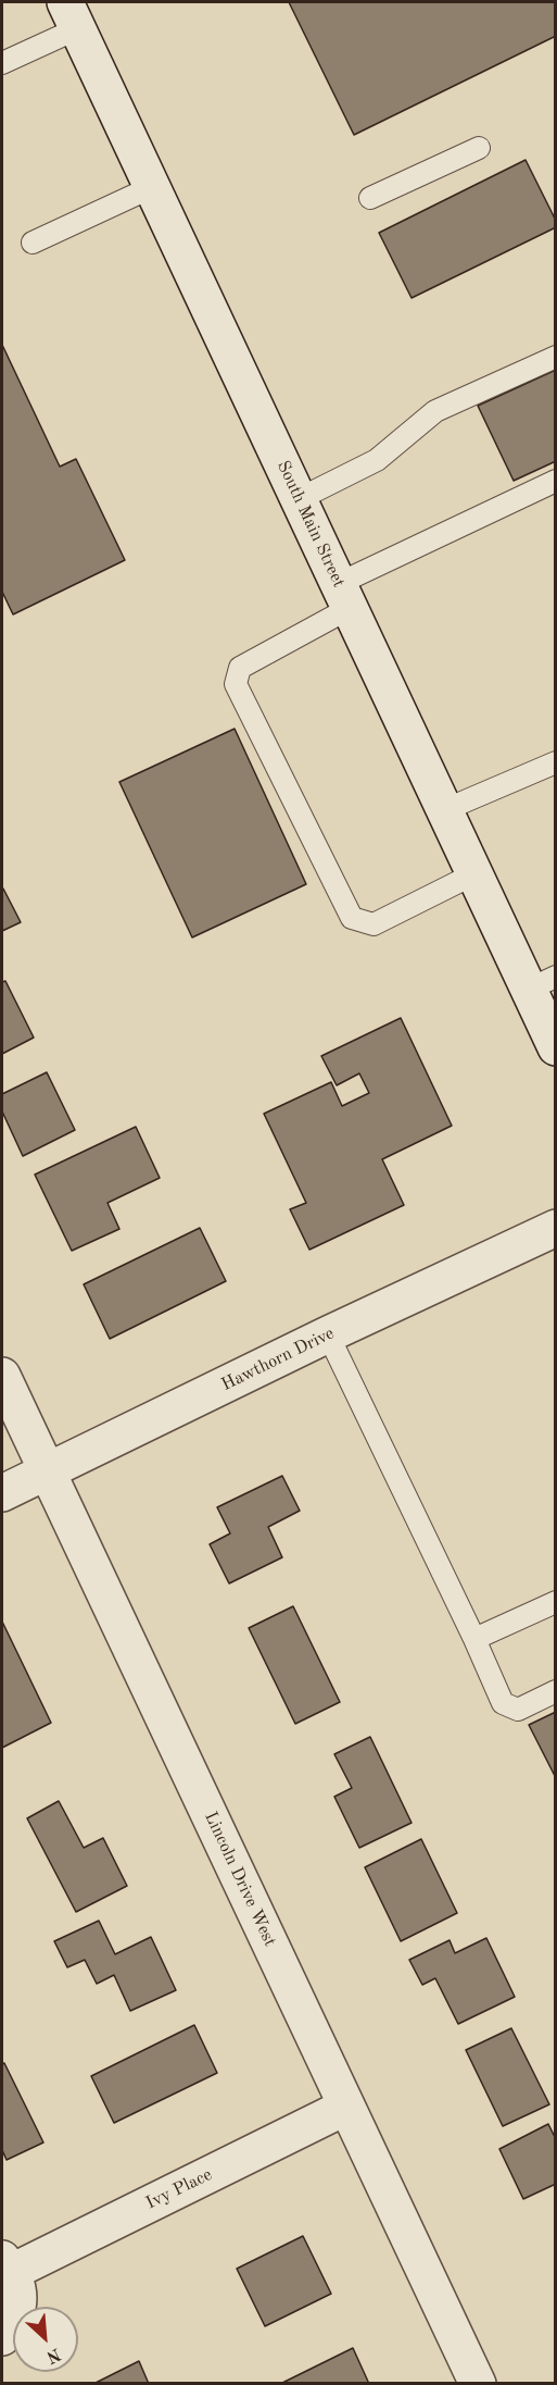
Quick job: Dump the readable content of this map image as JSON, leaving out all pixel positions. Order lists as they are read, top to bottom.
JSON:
{
  "streets": {
    "street": [
      "South Main Street",
      "Hawthorn Drive",
      "Lincoln Drive West",
      "Ivy Place"
    ]
  },
  "crossings": [
    ["Hawthorn Drive", "Lincoln Drive West"],
    ["Lincoln Drive West", "Ivy Place"]
  ],
  "north": "bottom right"
}
